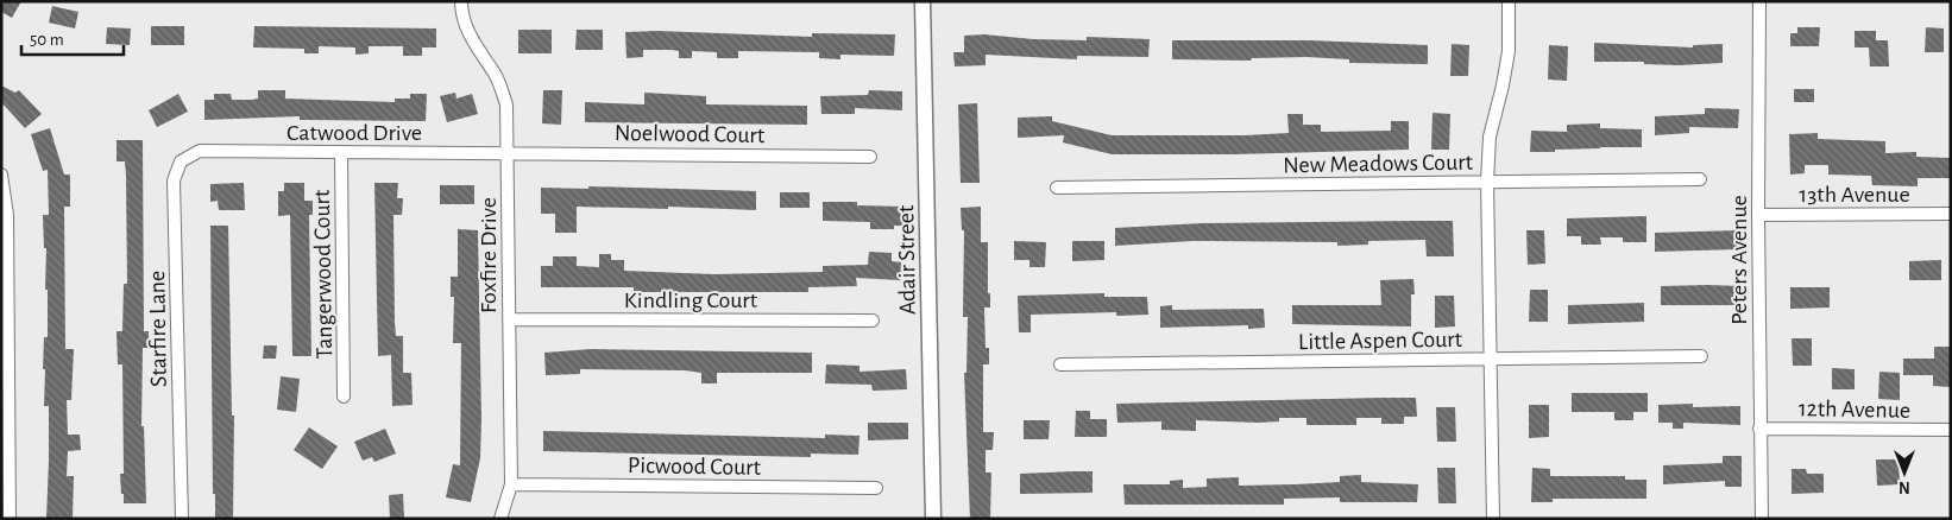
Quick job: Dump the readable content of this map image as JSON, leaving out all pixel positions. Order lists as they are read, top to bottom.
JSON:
{
  "streets": {
    "street": [
      "Catwood Drive",
      "Noelwood Court",
      "New Meadows Court",
      "13th Avenue",
      "Foxfire Drive",
      "Adair Street",
      "Peters Avenue",
      "Tangerwood Court",
      "Kindling Court",
      "Starfire Lane",
      "Little Aspen Court",
      "12th Avenue",
      "Picwood Court"
    ]
  },
  "crossings": [
    ["Catwood Drive", "Noelwood Court"],
    ["Catwood Drive", "Foxfire Drive"],
    ["Catwood Drive", "Tangerwood Court"],
    ["Catwood Drive", "Starfire Lane"],
    ["Noelwood Court", "Foxfire Drive"],
    ["13th Avenue", "Peters Avenue"],
    ["Foxfire Drive", "Kindling Court"],
    ["Foxfire Drive", "Picwood Court"],
    ["Peters Avenue", "12th Avenue"]
  ],
  "scale_bar": "50 m",
  "north": "bottom"
}
